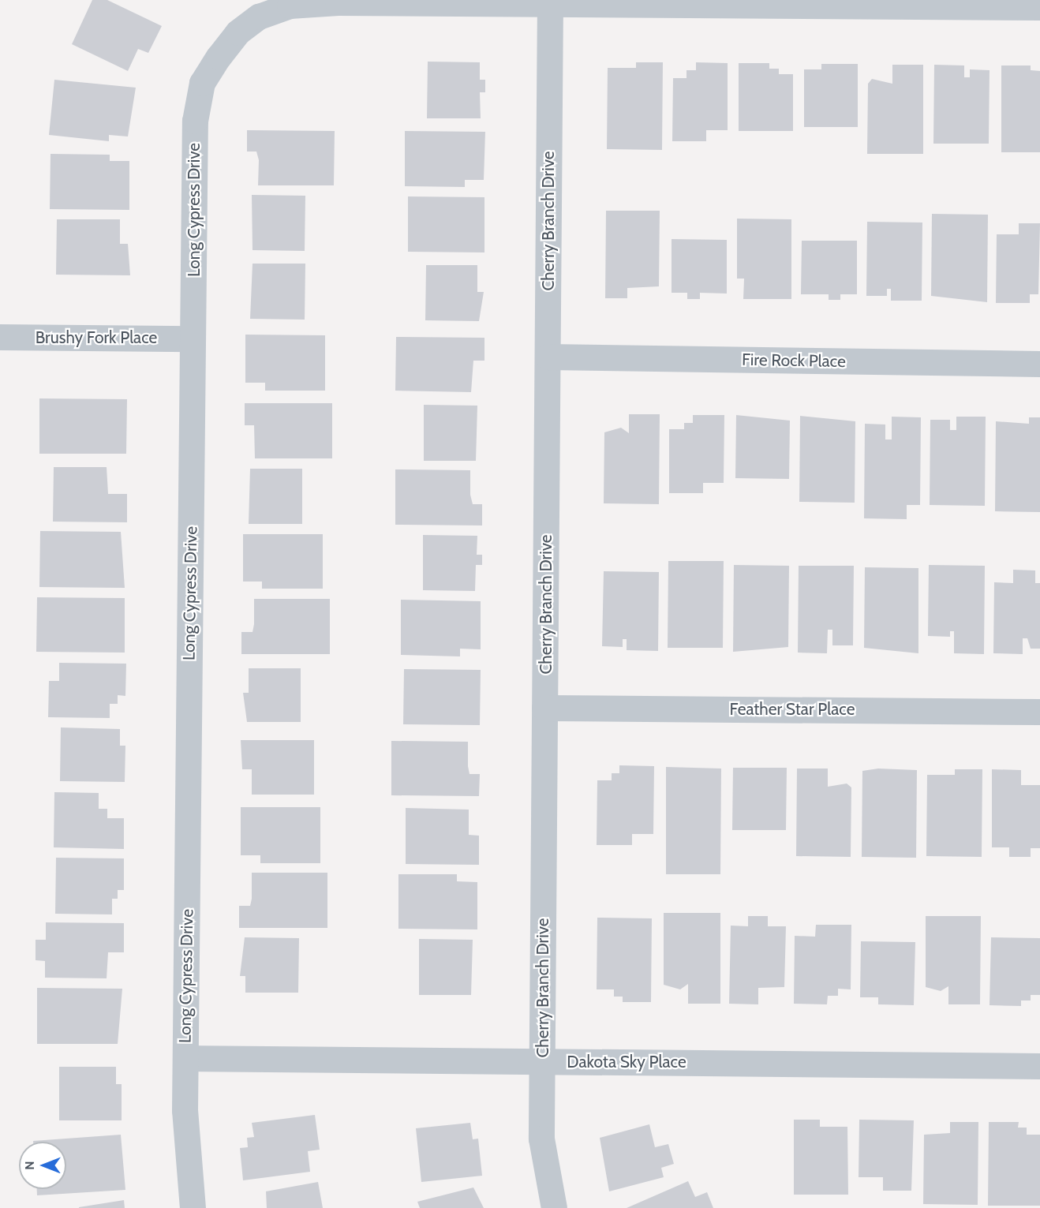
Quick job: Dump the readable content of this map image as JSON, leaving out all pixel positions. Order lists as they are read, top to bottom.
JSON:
{
  "streets": {
    "street": [
      "Long Cypress Drive",
      "Cherry Branch Drive",
      "Brushy Fork Place",
      "Fire Rock Place",
      "Feather Star Place",
      "Dakota Sky Place"
    ]
  },
  "crossings": [
    ["Long Cypress Drive", "Cherry Branch Drive"],
    ["Long Cypress Drive", "Brushy Fork Place"],
    ["Long Cypress Drive", "Dakota Sky Place"],
    ["Cherry Branch Drive", "Fire Rock Place"],
    ["Cherry Branch Drive", "Feather Star Place"],
    ["Cherry Branch Drive", "Dakota Sky Place"]
  ],
  "north": "left"
}
